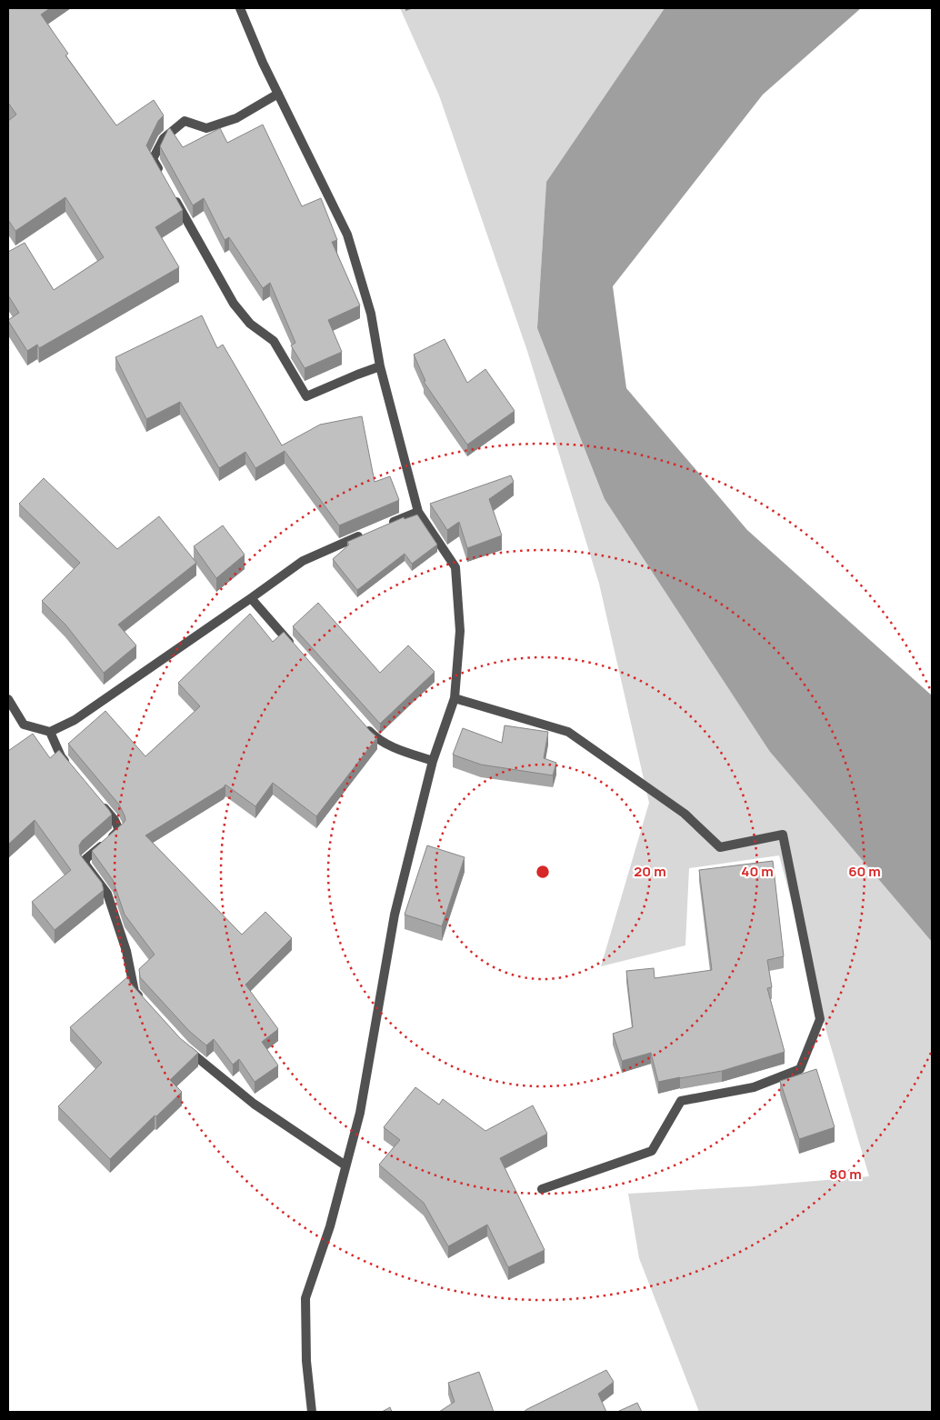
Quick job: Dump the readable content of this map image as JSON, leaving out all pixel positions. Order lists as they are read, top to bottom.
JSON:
{
  "rings": [
    "20 m",
    "40 m",
    "60 m",
    "80 m"
  ]
}
